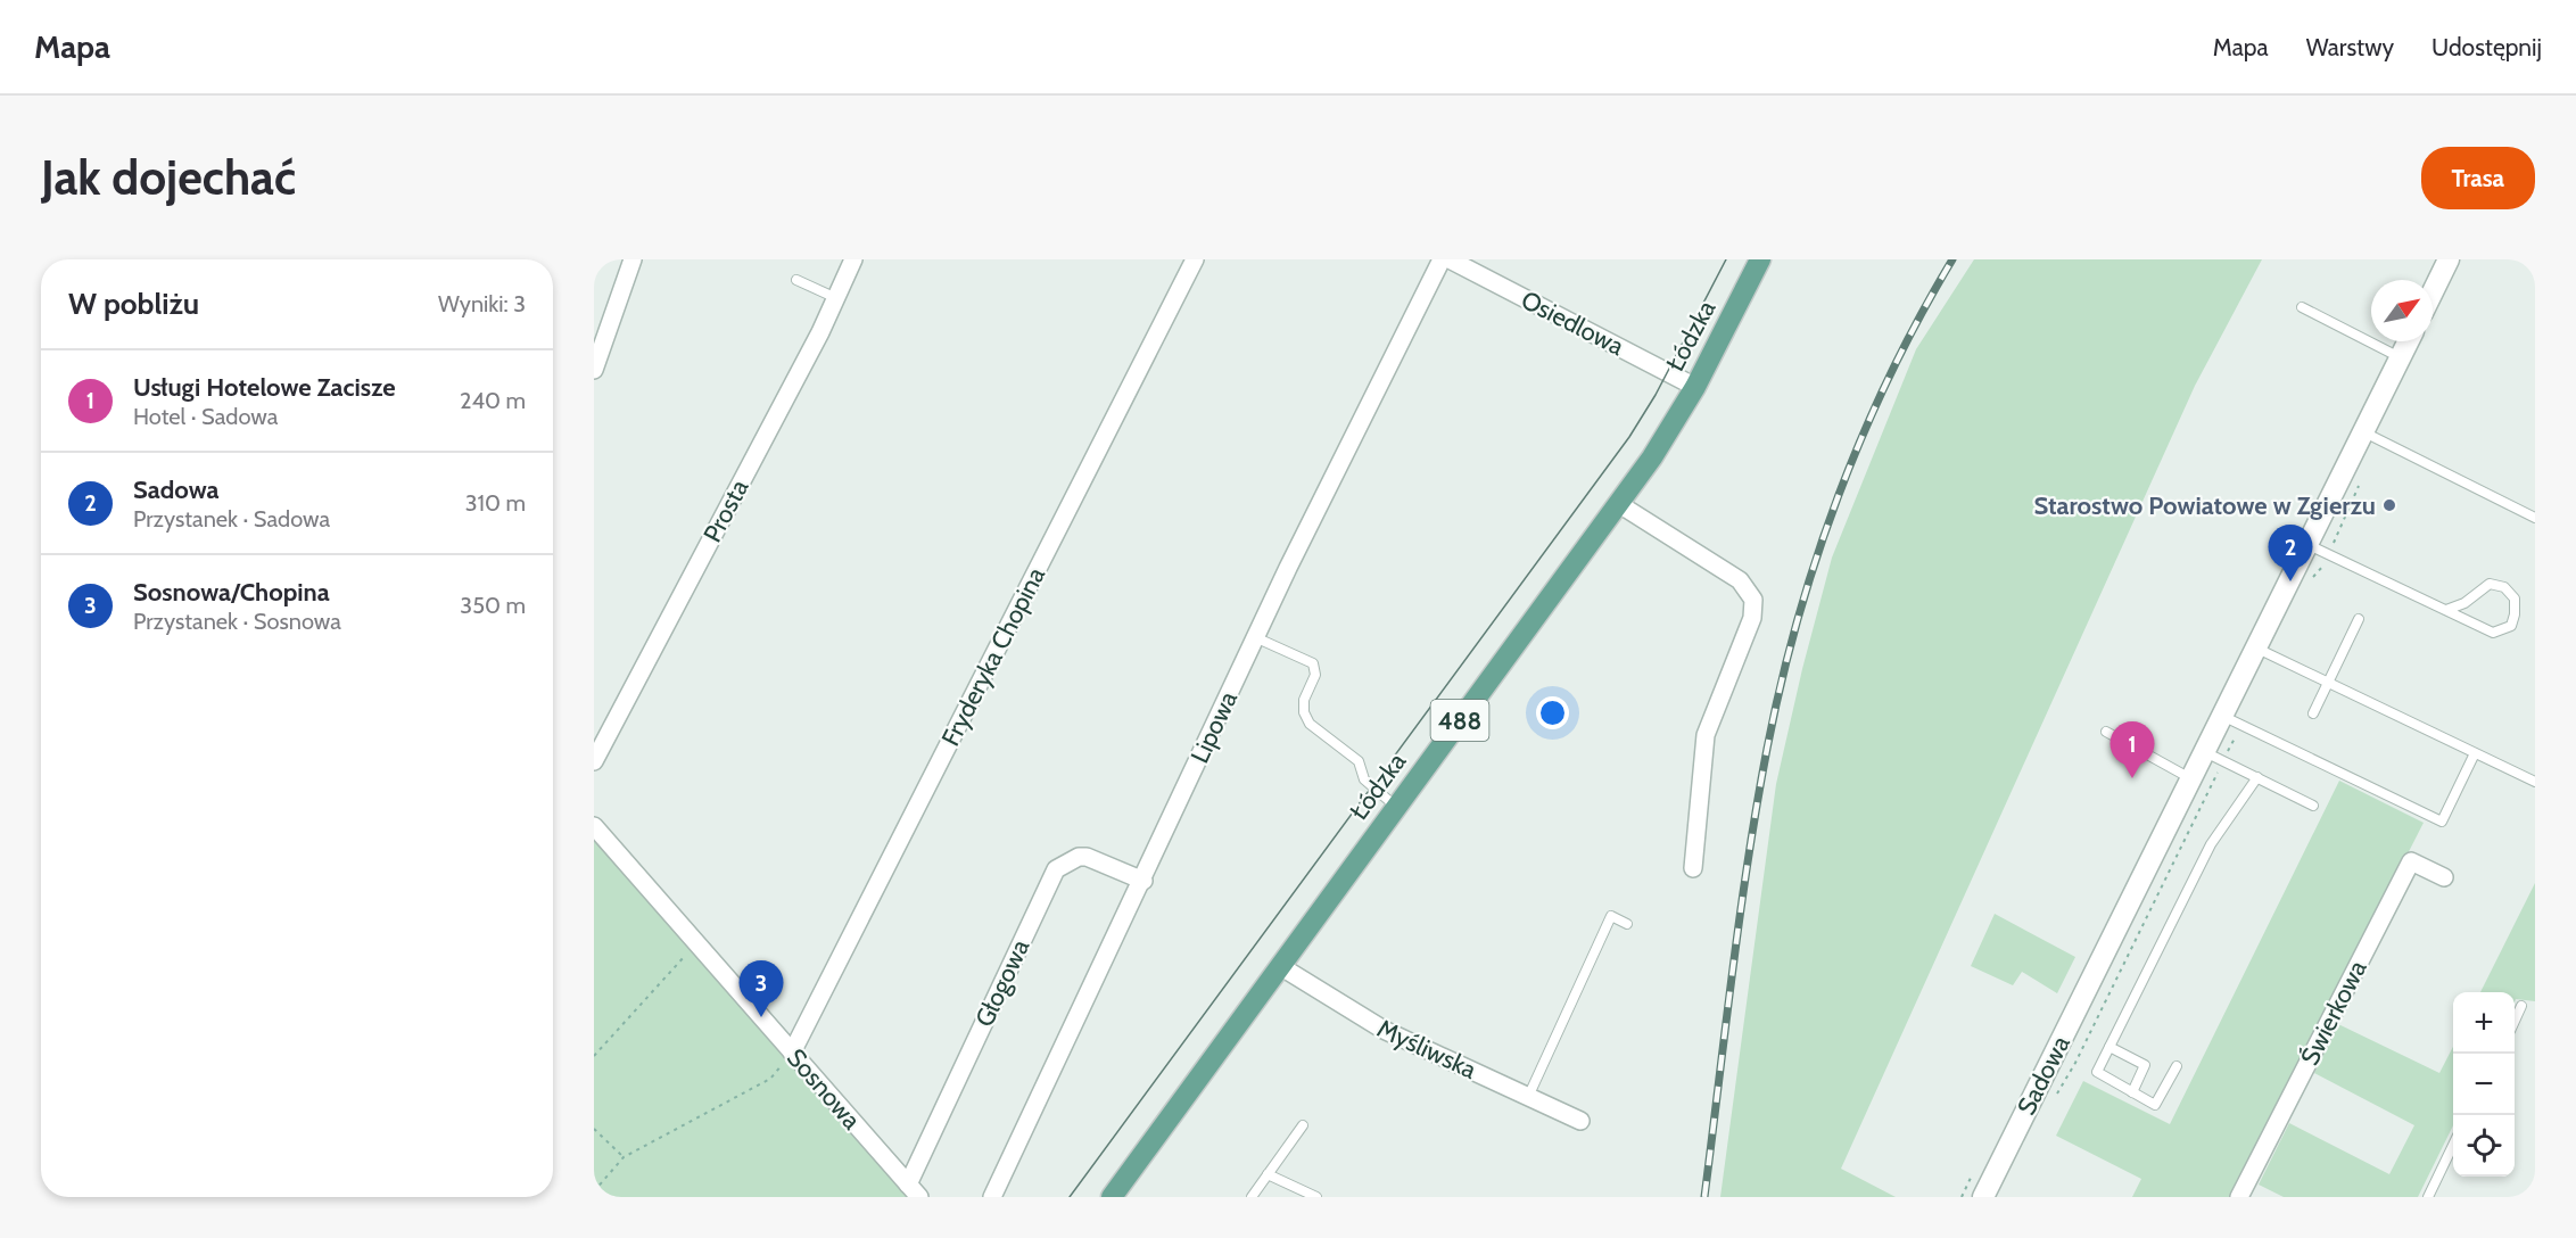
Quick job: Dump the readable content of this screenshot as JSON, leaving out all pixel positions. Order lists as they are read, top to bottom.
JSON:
{
  "streets": {
    "main road": ["Łódzka", "488"],
    "street": [
      "Osiedlowa",
      "Prosta",
      "Fryderyka Chopina",
      "Lipowa",
      "Głogowa",
      "Świerkowa",
      "Myśliwska",
      "Sadowa",
      "Sosnowa"
    ]
  },
  "crossings": [
    ["Osiedlowa", "Łódzka"],
    ["Łódzka", "Myśliwska"],
    ["Fryderyka Chopina", "Sosnowa"],
    ["Lipowa", "Głogowa"],
    ["Głogowa", "Sosnowa"]
  ],
  "places": ["Starostwo Powiatowe w Zgierzu"],
  "north": "top right",
  "page": {
    "header": "Mapa",
    "nav": ["Mapa", "Warstwy", "Udostępnij"],
    "buttons": "Trasa",
    "title": "Jak dojechać",
    "heading": ["W pobliżu", "Wyniki: 3"],
    "list": [
      {
        "mark": "1",
        "name": "Usługi Hotelowe Zacisze",
        "note": "Hotel · Sadowa",
        "value": "240 m"
      },
      {
        "mark": "2",
        "name": "Sadowa",
        "note": "Przystanek · Sadowa",
        "value": "310 m"
      },
      {
        "mark": "3",
        "name": "Sosnowa/Chopina",
        "note": "Przystanek · Sosnowa",
        "value": "350 m"
      }
    ],
    "pins": ["2", "1", "3"],
    "map_buttons": ["+", "−"]
  }
}
